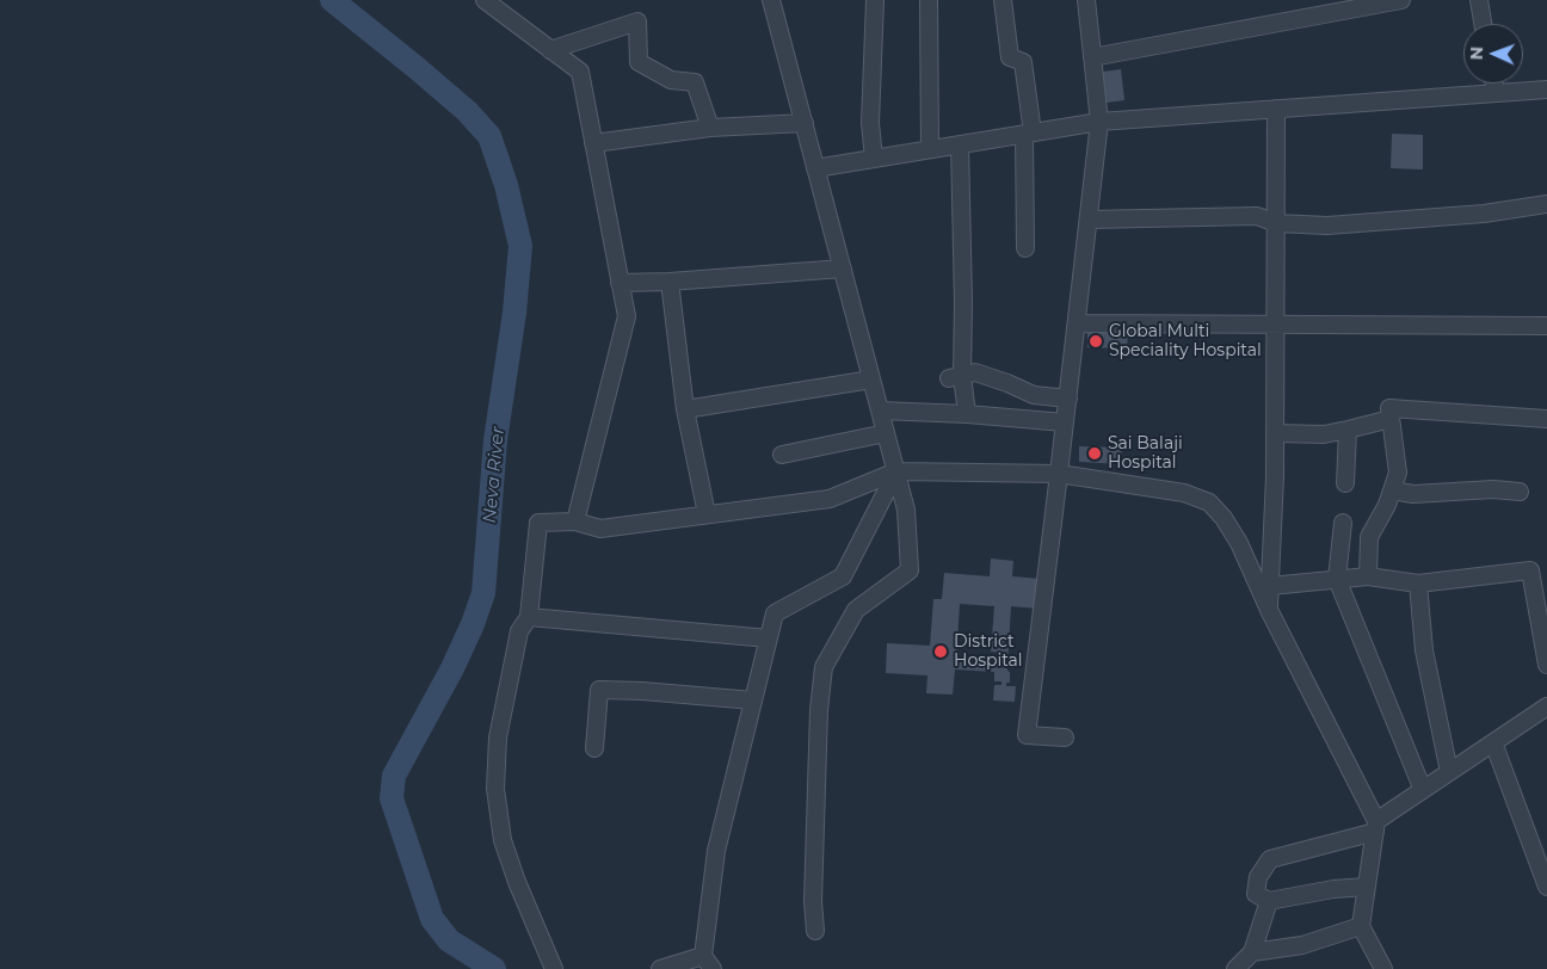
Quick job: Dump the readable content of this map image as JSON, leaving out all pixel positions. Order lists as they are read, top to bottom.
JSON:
{
  "water": ["Neva River"],
  "places": ["Global Multi Speciality Hospital", "Sai Balaji Hospital", "District Hospital"],
  "north": "left"
}
